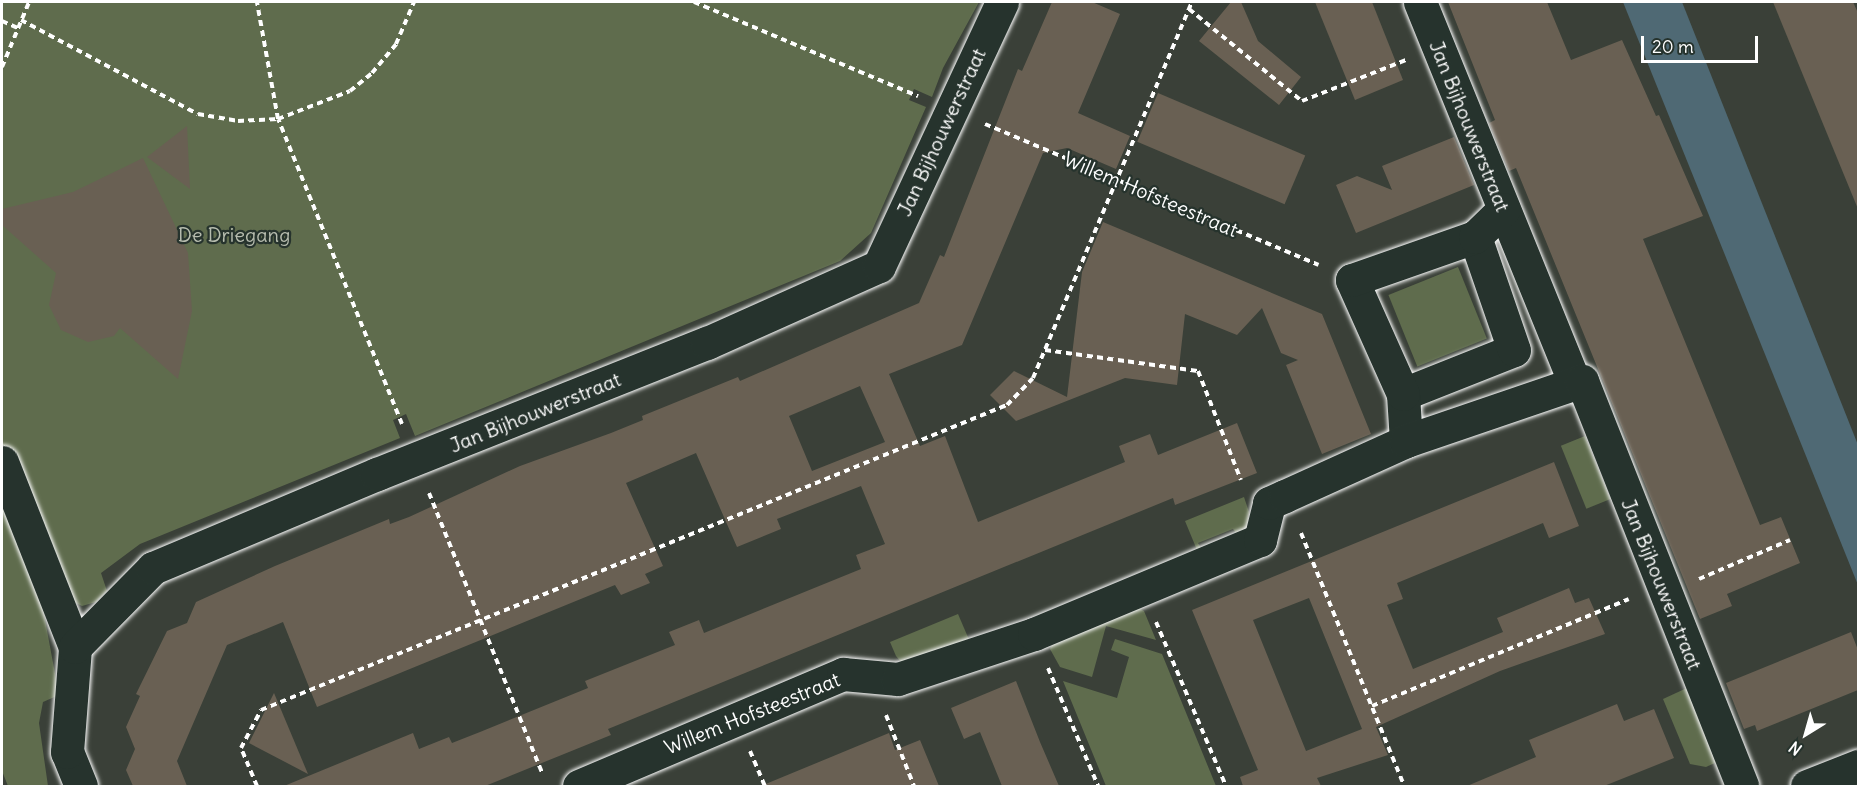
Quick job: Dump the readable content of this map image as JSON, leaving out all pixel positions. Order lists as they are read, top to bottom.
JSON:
{
  "streets": {
    "street": ["Jan Bijhouwerstraat", "Willem Hofsteestraat"]
  },
  "crossings": [
    ["Jan Bijhouwerstraat", "Willem Hofsteestraat"]
  ],
  "parks": ["De Driegang"],
  "scale_bar": "20 m",
  "north": "bottom left"
}
